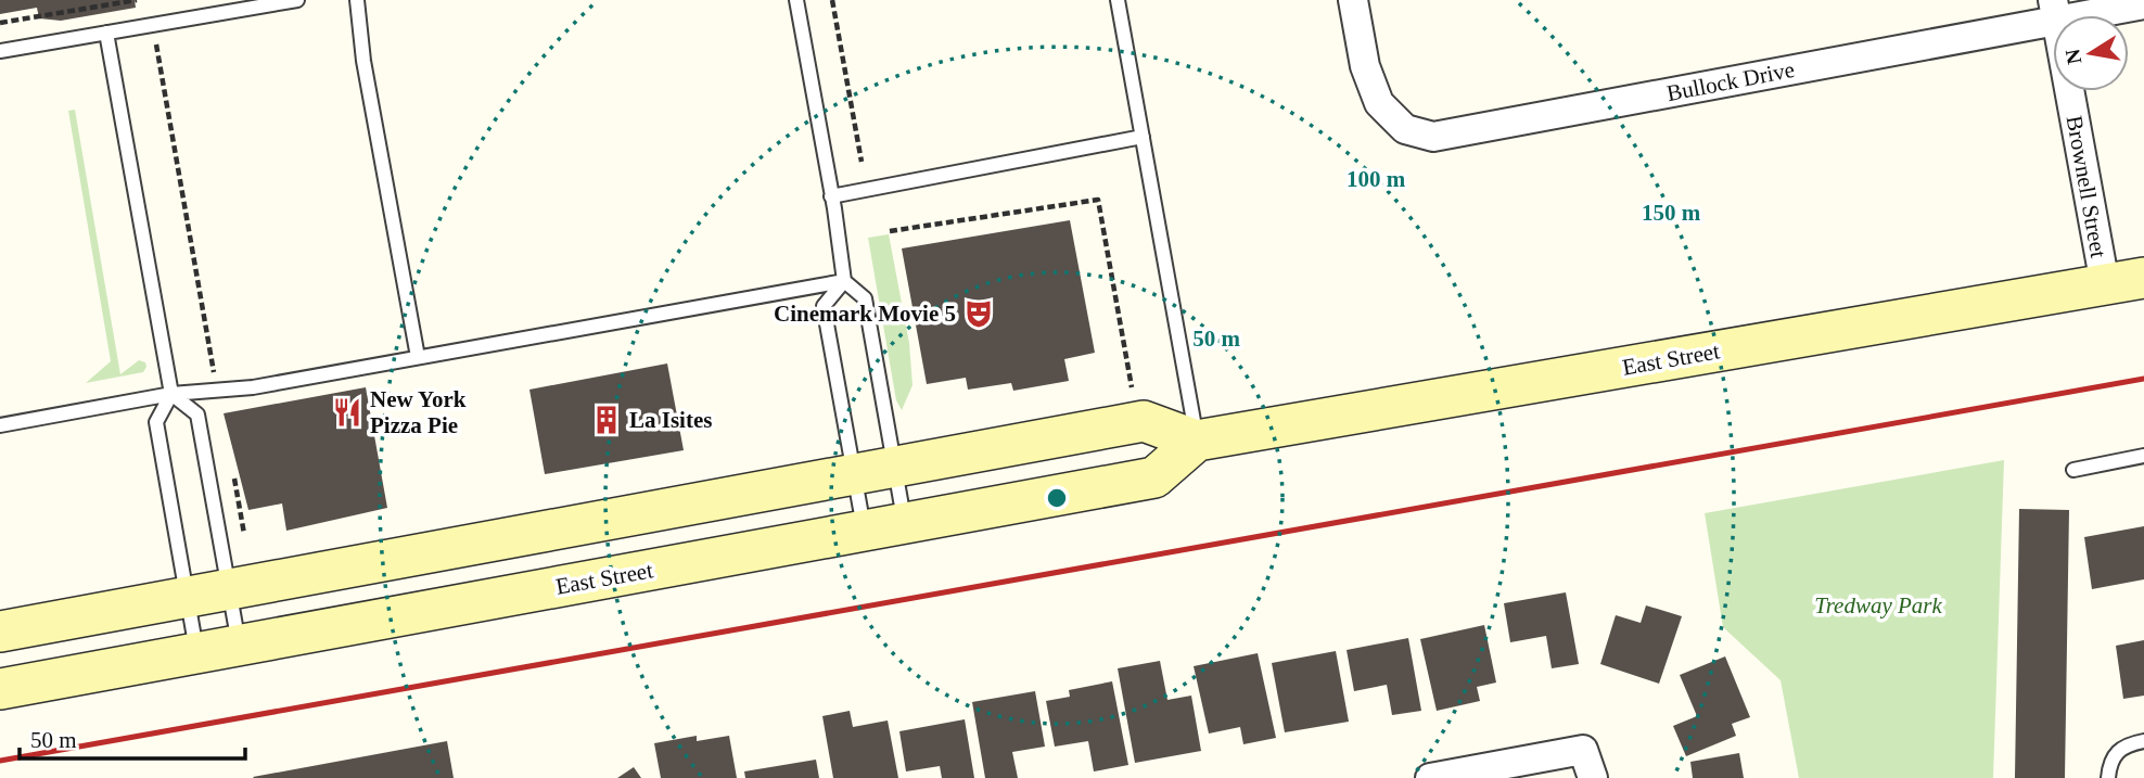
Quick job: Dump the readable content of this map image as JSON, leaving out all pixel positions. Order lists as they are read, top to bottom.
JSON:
{
  "streets": {
    "street": ["Bullock Drive", "Brownell Street", "East Street"]
  },
  "crossings": [
    ["Bullock Drive", "Brownell Street"],
    ["Brownell Street", "East Street"]
  ],
  "parks": ["Tredway Park"],
  "places": {
    "theatre": ["Cinemark Movie 5"],
    "restaurant": ["New York Pizza Pie"],
    "building": ["La Isites"]
  },
  "scale_bar": "50 m",
  "north": "left",
  "rings": ["100 m", "150 m", "50 m"]
}
